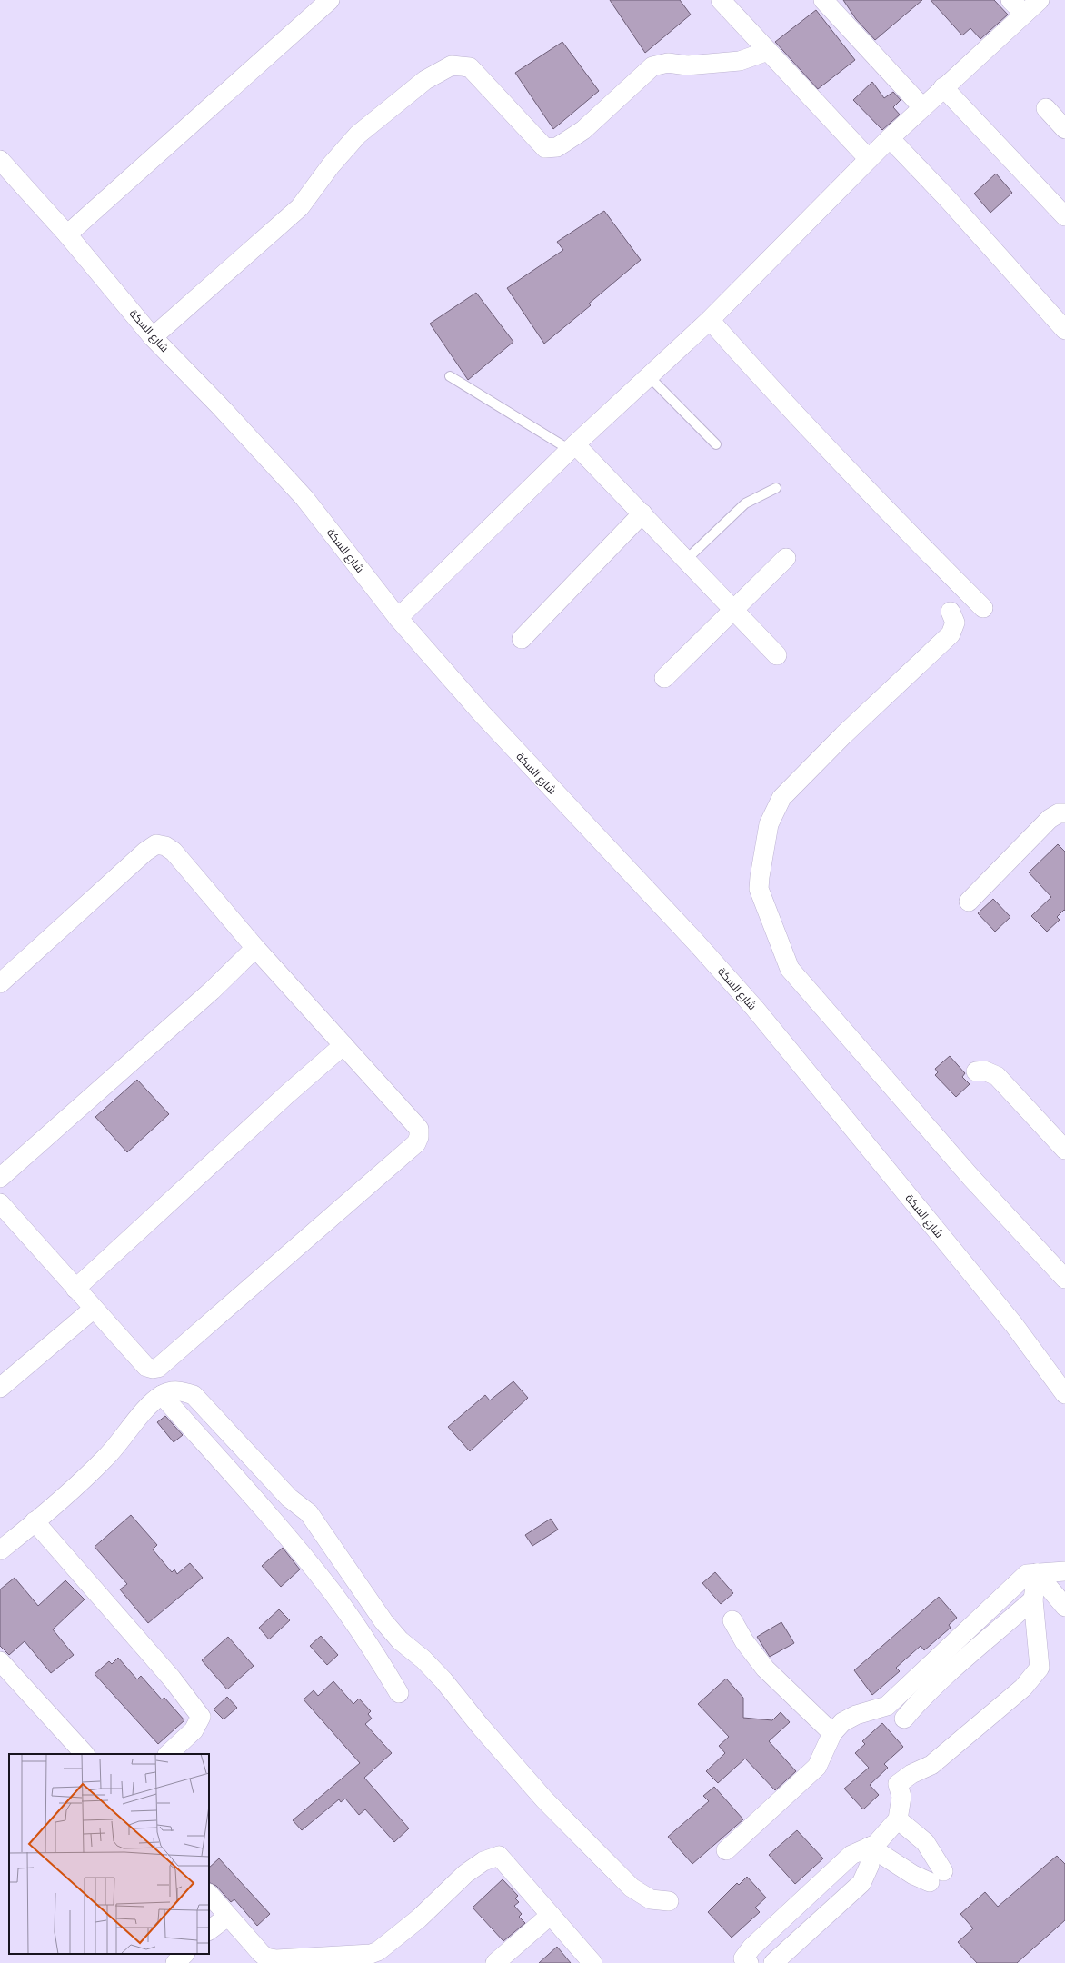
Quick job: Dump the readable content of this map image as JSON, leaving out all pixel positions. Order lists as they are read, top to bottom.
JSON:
{
  "streets": {
    "street": ["شارع السكة"]
  }
}
